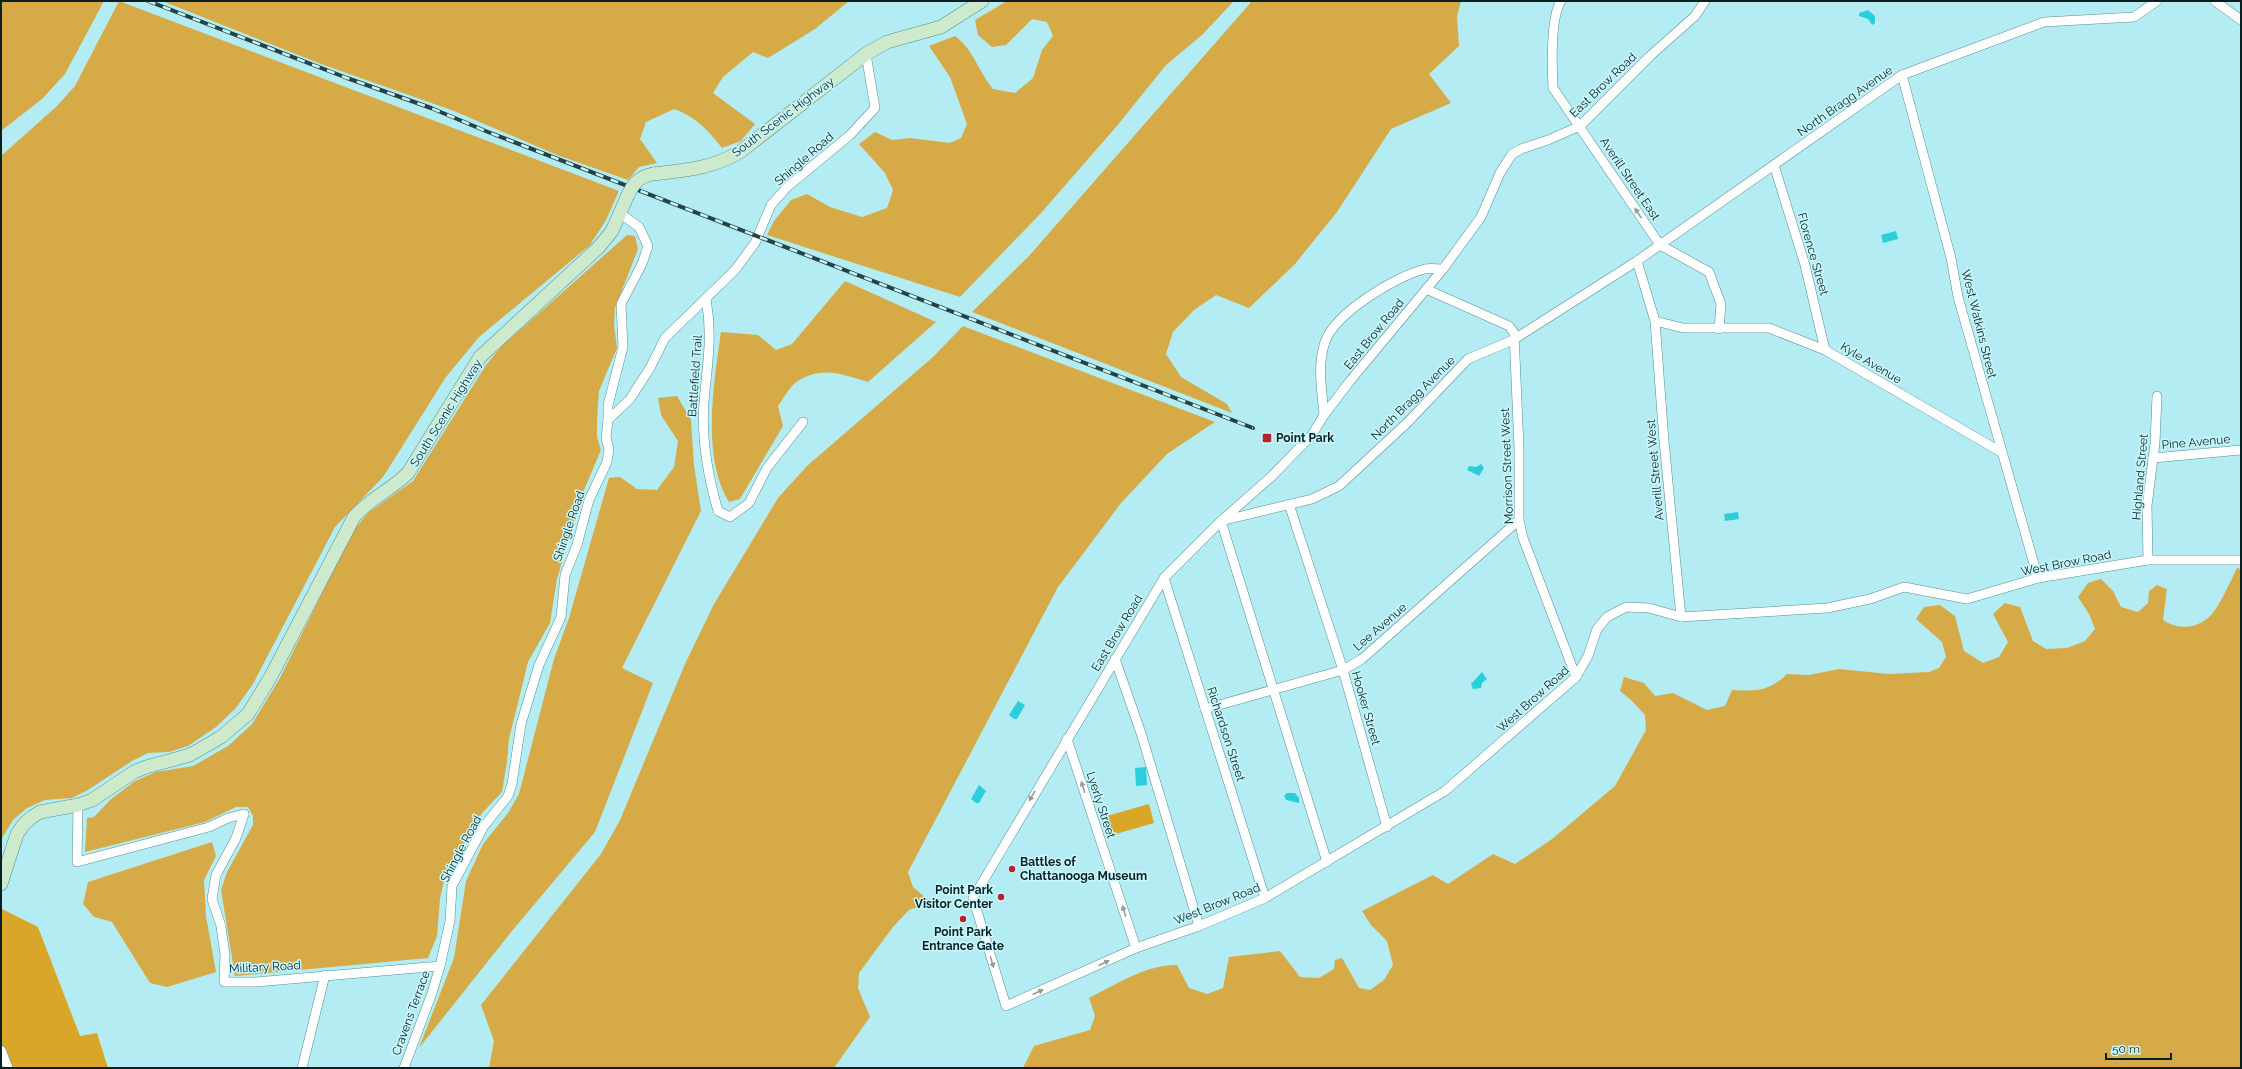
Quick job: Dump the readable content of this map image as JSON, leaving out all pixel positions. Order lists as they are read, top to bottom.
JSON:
{
  "streets": {
    "main road": ["South Scenic Highway"],
    "street": [
      "East Brow Road",
      "North Bragg Avenue",
      "Shingle Road",
      "Averill Street East",
      "Florence Street",
      "West Watkins Street",
      "Kyle Avenue",
      "Battlefield Trail",
      "Pine Avenue",
      "Morrison Street West",
      "Averill Street West",
      "Highland Street",
      "West Brow Road",
      "Lee Avenue",
      "Hooker Street",
      "Richardson Street",
      "Lyerly Street",
      "Military Road",
      "Cravens Terrace"
    ]
  },
  "crossings": [
    ["East Brow Road", "North Bragg Avenue"],
    ["East Brow Road", "Averill Street East"],
    ["East Brow Road", "West Brow Road"],
    ["East Brow Road", "Richardson Street"],
    ["East Brow Road", "Lyerly Street"],
    ["North Bragg Avenue", "Averill Street East"],
    ["North Bragg Avenue", "Florence Street"],
    ["North Bragg Avenue", "West Watkins Street"],
    ["North Bragg Avenue", "Morrison Street West"],
    ["North Bragg Avenue", "Averill Street West"],
    ["North Bragg Avenue", "Hooker Street"],
    ["South Scenic Highway", "Shingle Road"],
    ["South Scenic Highway", "Military Road"],
    ["Shingle Road", "Battlefield Trail"],
    ["Shingle Road", "Military Road"],
    ["Shingle Road", "Cravens Terrace"],
    ["Florence Street", "Kyle Avenue"],
    ["West Watkins Street", "Kyle Avenue"],
    ["West Watkins Street", "West Brow Road"],
    ["Kyle Avenue", "Averill Street West"],
    ["Pine Avenue", "Highland Street"],
    ["Morrison Street West", "West Brow Road"],
    ["Morrison Street West", "Lee Avenue"],
    ["Averill Street West", "West Brow Road"],
    ["Highland Street", "West Brow Road"],
    ["West Brow Road", "Hooker Street"],
    ["West Brow Road", "Richardson Street"],
    ["West Brow Road", "Lyerly Street"],
    ["Lee Avenue", "Hooker Street"],
    ["Lee Avenue", "Richardson Street"],
    ["Military Road", "Cravens Terrace"]
  ],
  "one_way": ["Averill Street East"],
  "places": {
    "transit": ["Point Park"],
    "other": ["Battles of Chattanooga Museum", "Point Park Visitor Center", "Point Park Entrance Gate"]
  },
  "scale_bar": "50 m"
}
